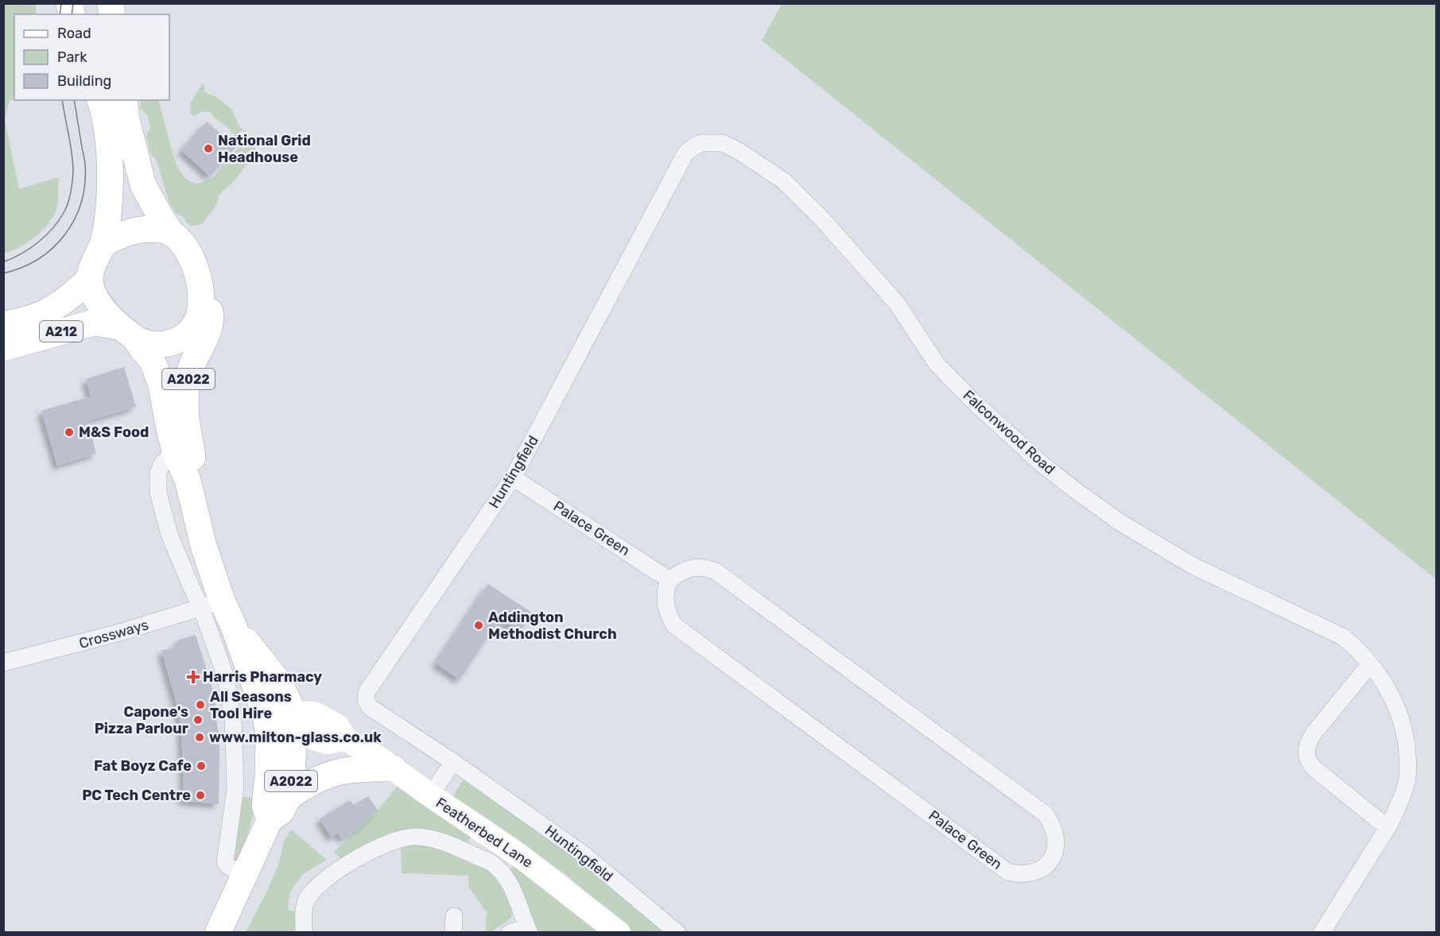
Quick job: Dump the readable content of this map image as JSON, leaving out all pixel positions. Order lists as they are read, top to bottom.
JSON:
{
  "streets": {
    "main road": ["A212", "A2022"],
    "street": [
      "Falconwood Road",
      "Huntingfield",
      "Palace Green",
      "Crossways",
      "Featherbed Lane"
    ]
  },
  "crossings": [
    ["A212", "A2022"],
    ["A2022", "Crossways"],
    ["A2022", "Featherbed Lane"],
    ["Falconwood Road", "Huntingfield"],
    ["Huntingfield", "Palace Green"]
  ],
  "places": {
    "other": [
      "National Grid Headhouse",
      "M&S Food",
      "Addington Methodist Church",
      "All Seasons Tool Hire",
      "Capone's Pizza Parlour",
      "www.milton-glass.co.uk",
      "Fat Boyz Cafe",
      "PC Tech Centre"
    ],
    "health": ["Harris Pharmacy"]
  },
  "legend": ["Road", "Park", "Building"]
}
